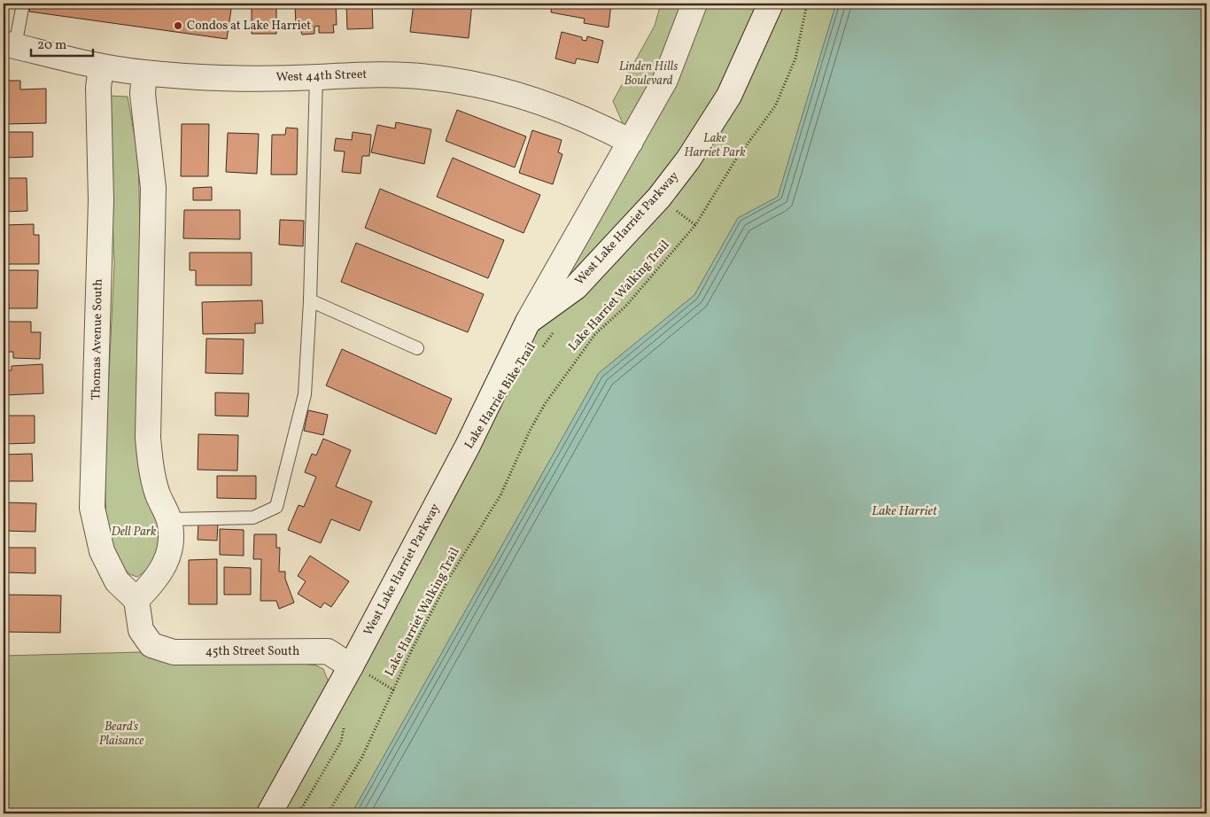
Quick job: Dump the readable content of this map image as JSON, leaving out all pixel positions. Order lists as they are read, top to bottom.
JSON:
{
  "streets": {
    "street": [
      "West 44th Street",
      "West Lake Harriet Parkway",
      "Thomas Avenue South",
      "45th Street South"
    ],
    "path": ["Lake Harriet Walking Trail", "Lake Harriet Bike Trail"]
  },
  "crossings": [
    ["West 44th Street", "West Lake Harriet Parkway"],
    ["West 44th Street", "Thomas Avenue South"],
    ["West Lake Harriet Parkway", "45th Street South"],
    ["Thomas Avenue South", "45th Street South"]
  ],
  "water": ["Lake Harriet"],
  "parks": [
    "Linden Hills Boulevard",
    "Lake Harriet Park",
    "Dell Park",
    "Beard's Plaisance"
  ],
  "places": ["Condos at Lake Harriet"],
  "scale_bar": "20 m"
}
